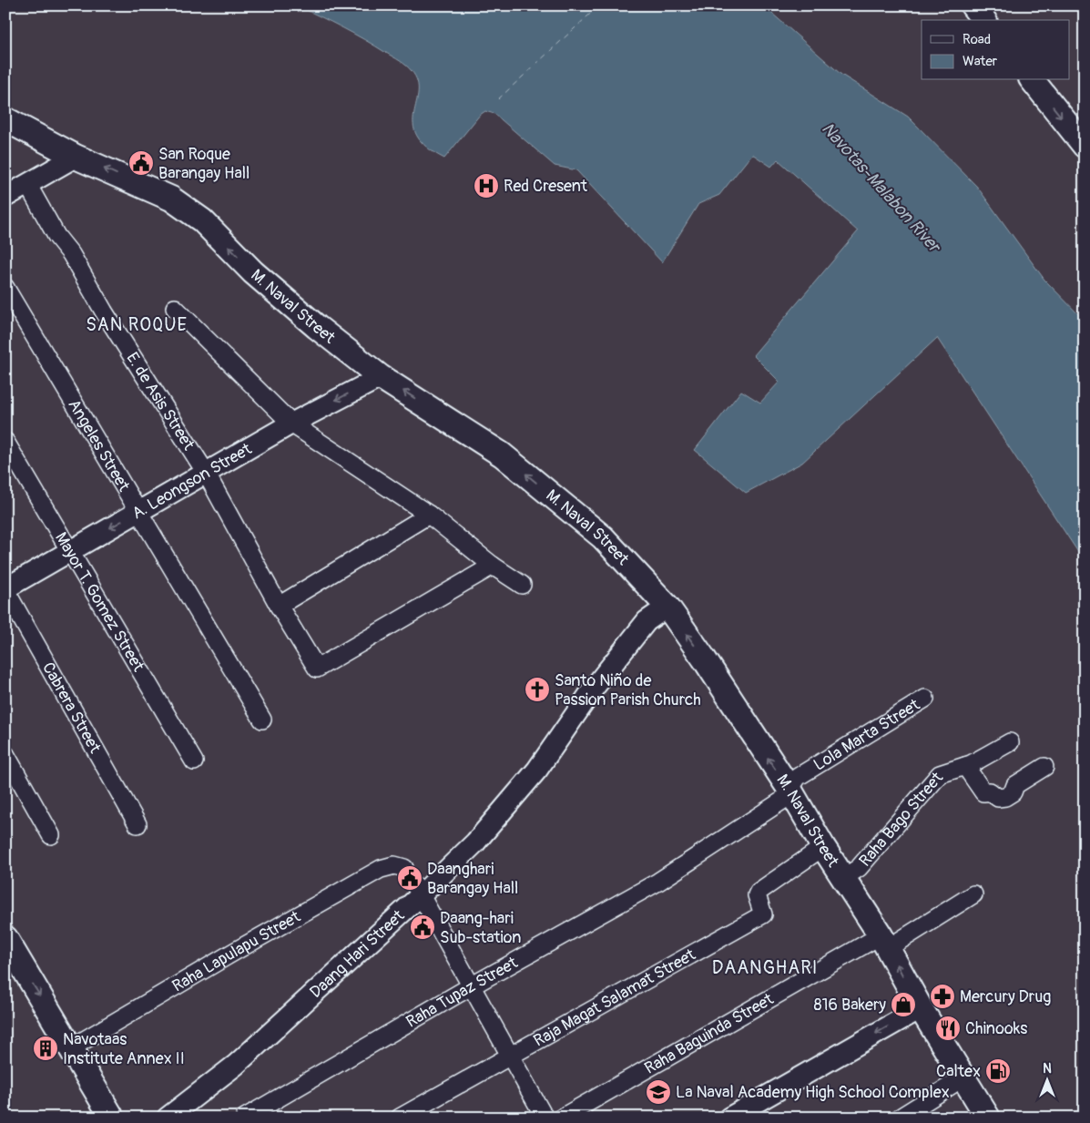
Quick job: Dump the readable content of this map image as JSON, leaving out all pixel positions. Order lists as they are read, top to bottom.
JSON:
{
  "streets": {
    "main road": ["M. Naval Street"],
    "street": [
      "E. de Asis Street",
      "Angeles Street",
      "A. Leongson Street",
      "Mayor T. Gomez Street",
      "Cabrera Street",
      "Lola Marta Street",
      "Raha Bago Street",
      "Raha Lapulapu Street",
      "Daang Hari Street",
      "Raha Tupaz Street",
      "Raja Magat Salamat Street",
      "Raha Baguinda Street"
    ]
  },
  "crossings": [
    ["M. Naval Street", "A. Leongson Street"],
    ["M. Naval Street", "Lola Marta Street"],
    ["M. Naval Street", "Raha Bago Street"],
    ["M. Naval Street", "Daang Hari Street"],
    ["M. Naval Street", "Raha Tupaz Street"],
    ["M. Naval Street", "Raja Magat Salamat Street"],
    ["M. Naval Street", "Raha Baguinda Street"],
    ["E. de Asis Street", "A. Leongson Street"],
    ["Angeles Street", "A. Leongson Street"],
    ["A. Leongson Street", "Mayor T. Gomez Street"],
    ["A. Leongson Street", "Cabrera Street"],
    ["Lola Marta Street", "Raha Tupaz Street"]
  ],
  "one_way": ["M. Naval Street"],
  "districts": ["SAN ROQUE", "DAANGHARI"],
  "water": ["Navotas-Malabon River"],
  "places": {
    "public building": ["San Roque Barangay Hall", "Daanghari Barangay Hall", "Daang-hari Sub-station"],
    "hospital": ["Red Cresent"],
    "church": ["Santo Niño de Passion Parish Church"],
    "pharmacy": ["Mercury Drug"],
    "shop": ["816 Bakery"],
    "restaurant": ["Chinooks"],
    "building": ["Navotaas Institute Annex II"],
    "fuel station": ["Caltex"],
    "school or university": ["La Naval Academy High School Complex"]
  },
  "legend": ["Road", "Water"],
  "north": "top"
}
